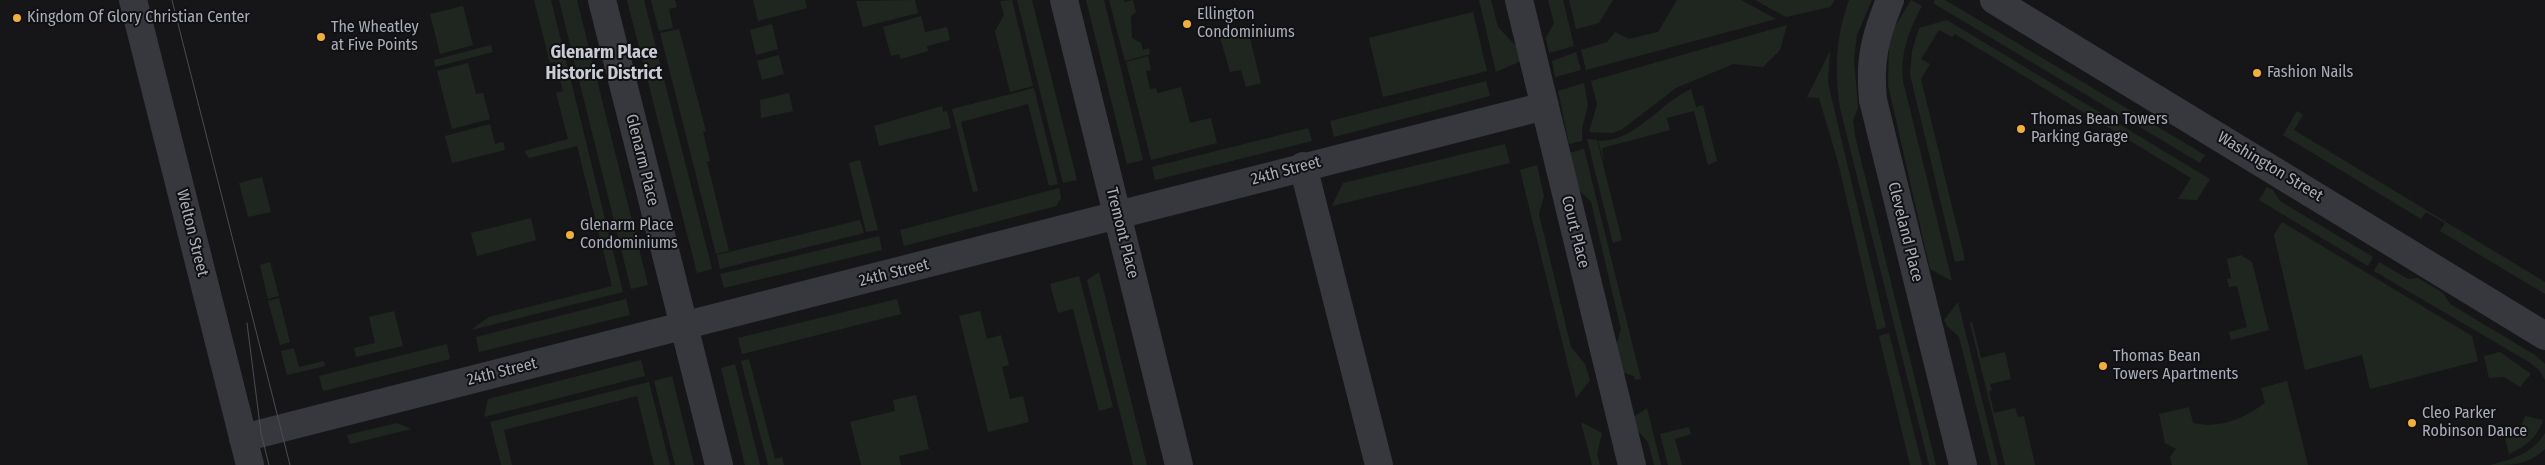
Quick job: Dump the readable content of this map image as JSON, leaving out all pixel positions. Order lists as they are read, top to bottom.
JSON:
{
  "streets": {
    "street": [
      "Glenarm Place",
      "Washington Street",
      "24th Street",
      "Court Place",
      "Cleveland Place",
      "Welton Street",
      "Tremont Place"
    ]
  },
  "crossings": [
    ["Glenarm Place", "24th Street"],
    ["24th Street", "Court Place"],
    ["24th Street", "Welton Street"],
    ["24th Street", "Tremont Place"]
  ],
  "districts": ["Glenarm Place Historic District"],
  "places": [
    "Kingdom Of Glory Christian Center",
    "Ellington Condominiums",
    "The Wheatley at Five Points",
    "Fashion Nails",
    "Thomas Bean Towers Parking Garage",
    "Glenarm Place Condominiums",
    "Thomas Bean Towers Apartments",
    "Cleo Parker Robinson Dance"
  ]
}
